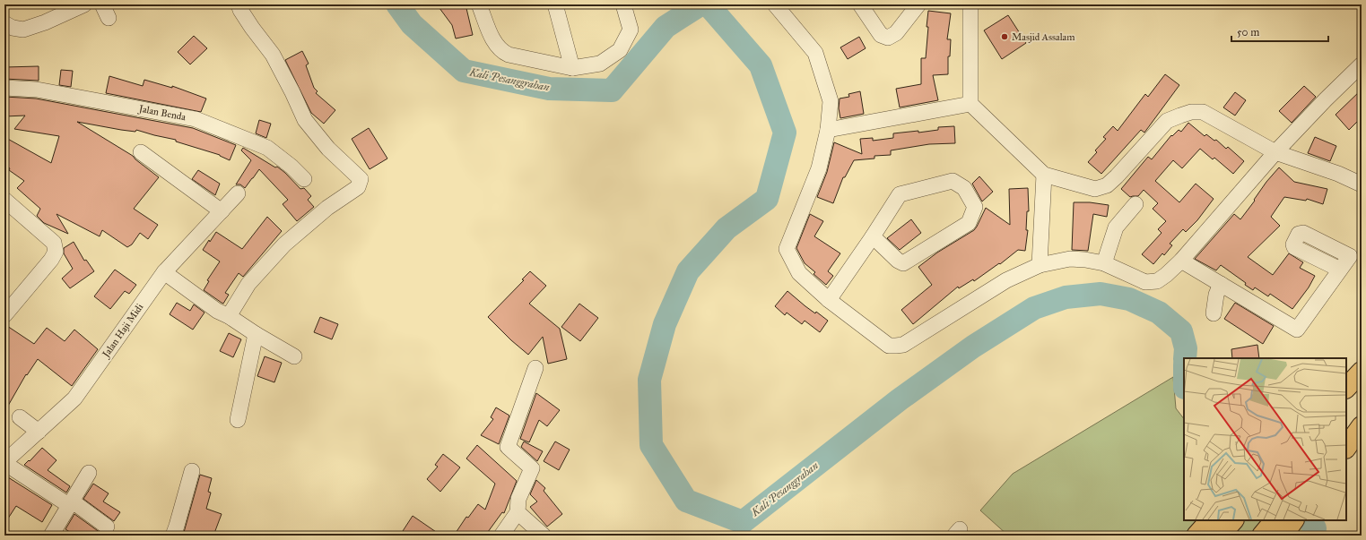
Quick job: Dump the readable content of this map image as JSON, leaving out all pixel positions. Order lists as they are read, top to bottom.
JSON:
{
  "streets": {
    "street": ["Jalan Benda", "Jalan Haji Midi"]
  },
  "water": ["Kali Pesanggrahan"],
  "places": ["Masjid Assalam"],
  "scale_bar": "50 m"
}
